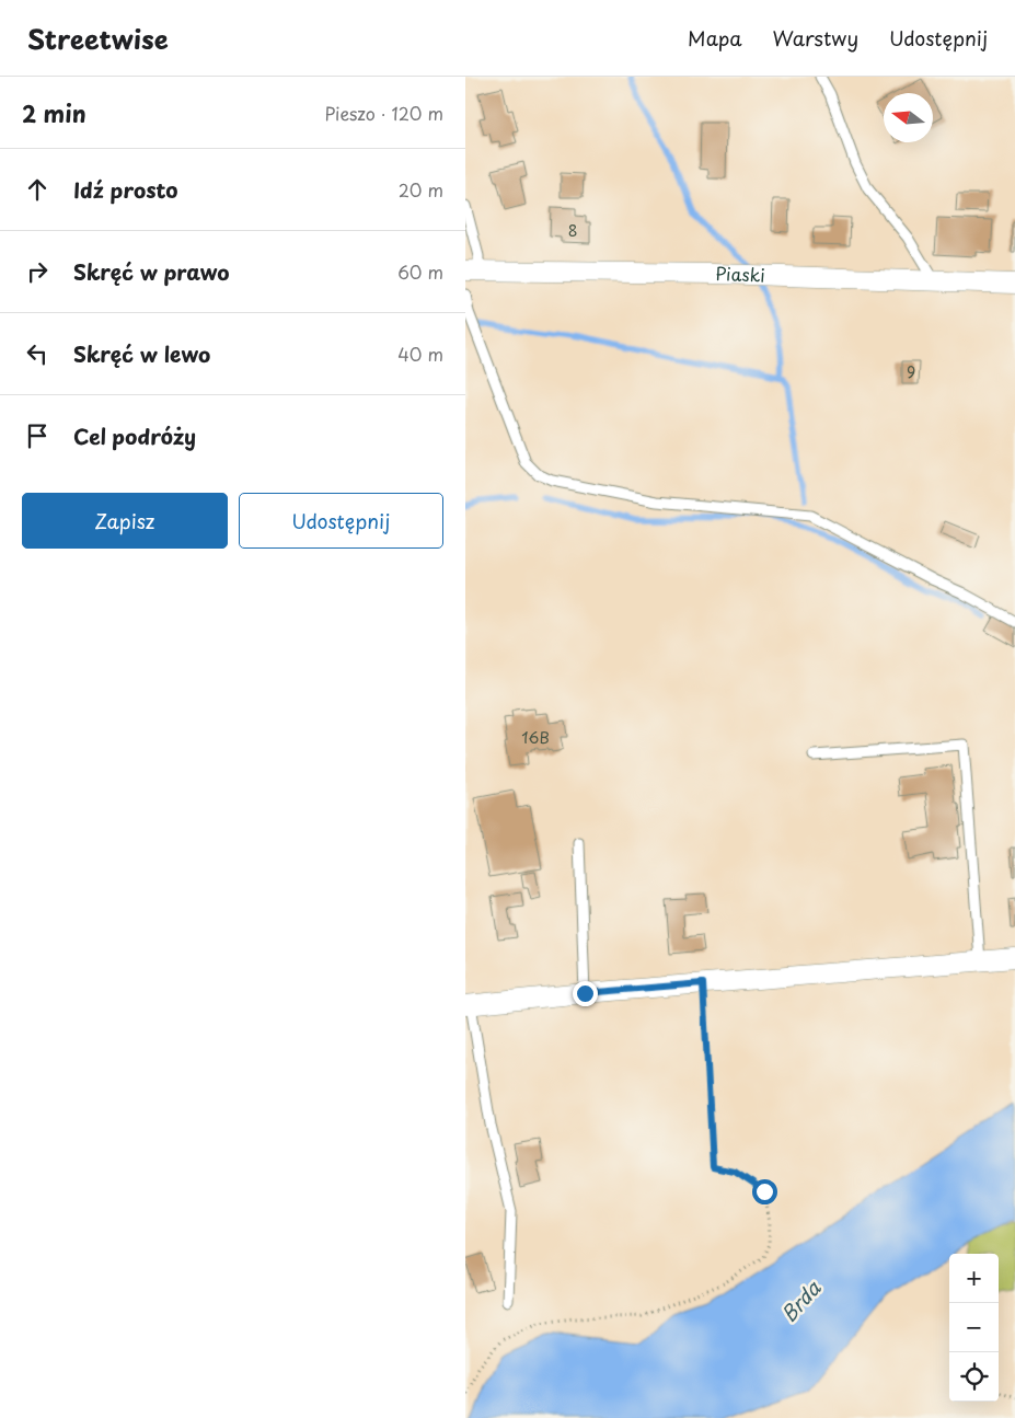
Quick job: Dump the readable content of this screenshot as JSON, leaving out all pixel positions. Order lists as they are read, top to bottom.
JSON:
{
  "streets": {
    "street": ["Piaski"]
  },
  "water": ["Brda"],
  "house_numbers": ["8", "9", "16B"],
  "north": "left",
  "page": {
    "header": "Streetwise",
    "nav": ["Mapa", "Warstwy", "Udostępnij"],
    "heading": ["2 min", "Pieszo · 120 m"],
    "list": [
      ["Idź prosto", "20 m"],
      ["Skręć w prawo", "60 m"],
      ["Skręć w lewo", "40 m"],
      "Cel podróży"
    ],
    "buttons": ["Zapisz", "Udostępnij"],
    "map_buttons": ["+", "−"]
  }
}
